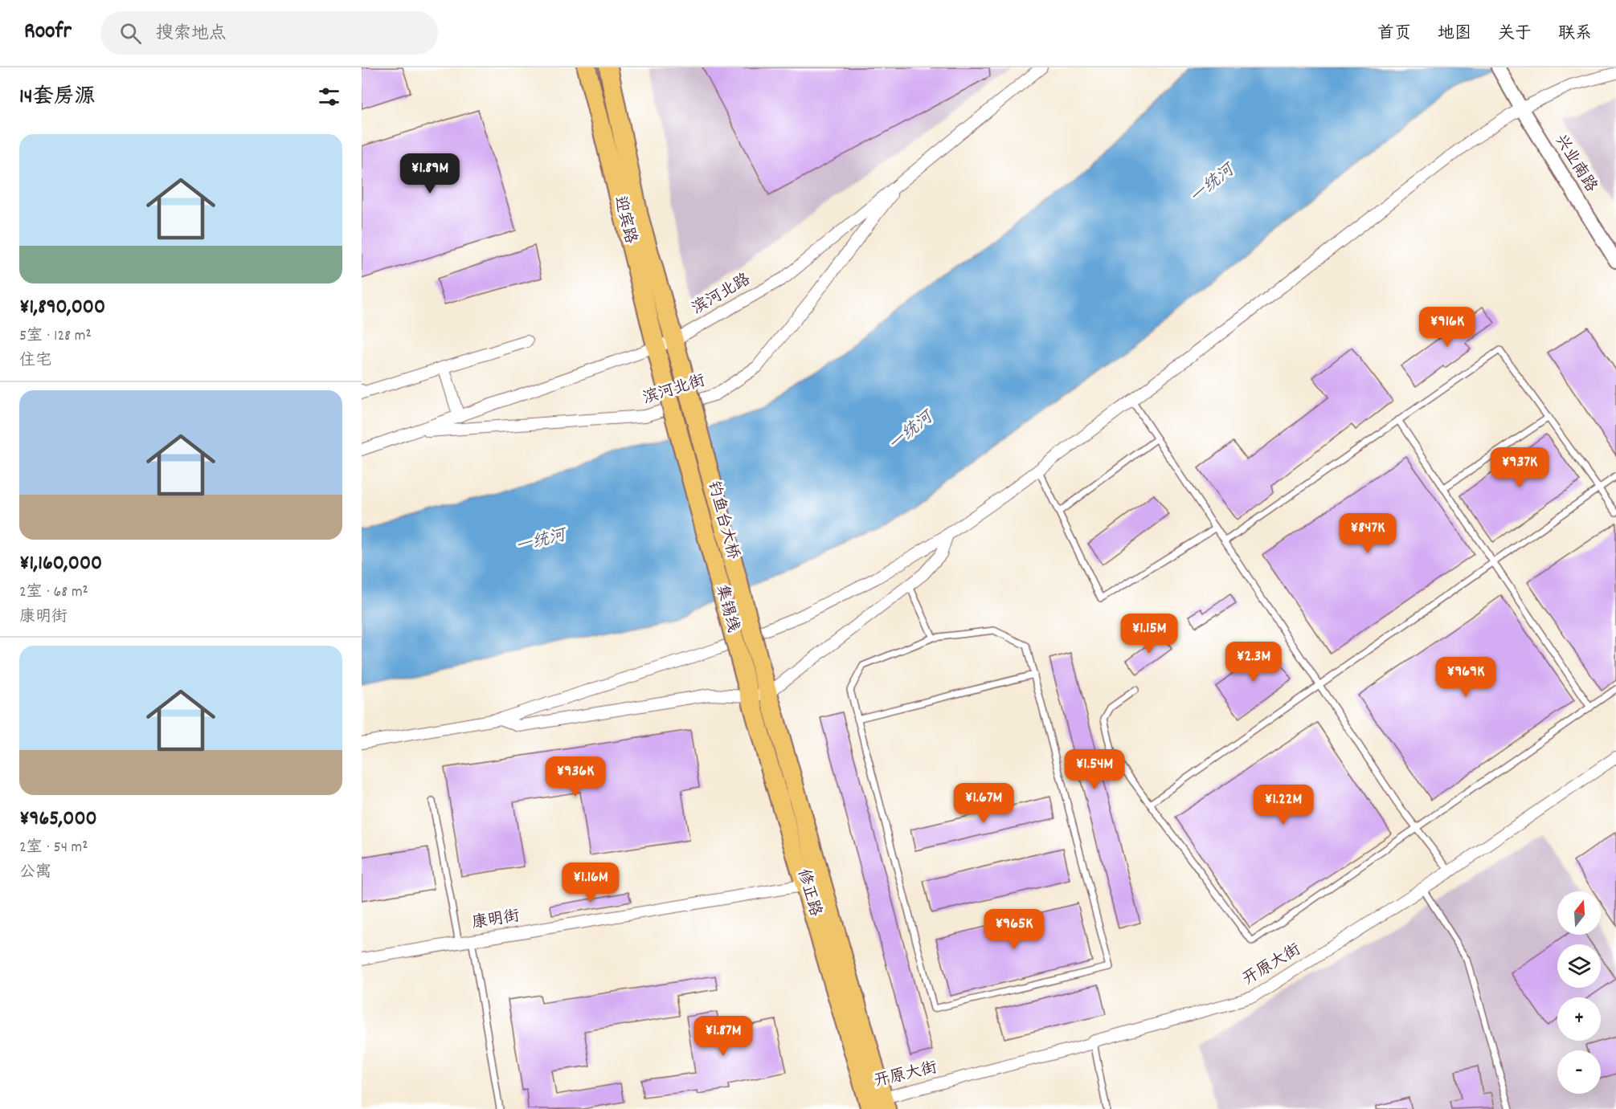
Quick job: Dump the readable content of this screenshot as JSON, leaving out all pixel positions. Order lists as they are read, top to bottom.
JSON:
{
  "streets": {
    "highway": [
      "迎宾路",
      "钓鱼台大桥",
      "集锡线",
      "修正路"
    ],
    "street": [
      "兴业南路",
      "滨河北路",
      "滨河北街",
      "康明街",
      "开原大街"
    ]
  },
  "crossings": [
    ["迎宾路", "滨河北路"],
    ["迎宾路", "钓鱼台大桥"],
    ["迎宾路", "集锡线"],
    ["滨河北路", "滨河北街"],
    ["钓鱼台大桥", "集锡线"],
    ["钓鱼台大桥", "修正路"],
    ["集锡线", "修正路"],
    ["修正路", "康明街"],
    ["修正路", "开原大街"]
  ],
  "water": ["一统河"],
  "north": "top",
  "page": {
    "header": "Roofr",
    "search": "搜索地点",
    "nav": [
      "首页",
      "地图",
      "关于",
      "联系"
    ],
    "heading": "14套房源",
    "list": [
      {
        "name": "¥1,890,000",
        "note": "5室 · 128 m² · 住宅"
      },
      {
        "name": "¥1,160,000",
        "note": "2室 · 68 m² · 康明街"
      },
      {
        "name": "¥965,000",
        "note": "2室 · 54 m² · 公寓"
      }
    ],
    "price": [
      "¥1.89M",
      "¥916K",
      "¥937K",
      "¥847K",
      "¥1.15M",
      "¥2.3M",
      "¥969K",
      "¥1.54M",
      "¥936K",
      "¥1.67M",
      "¥1.22M",
      "¥1.16M",
      "¥965K",
      "¥1.87M"
    ],
    "map_buttons": ["+", "−"]
  }
}
